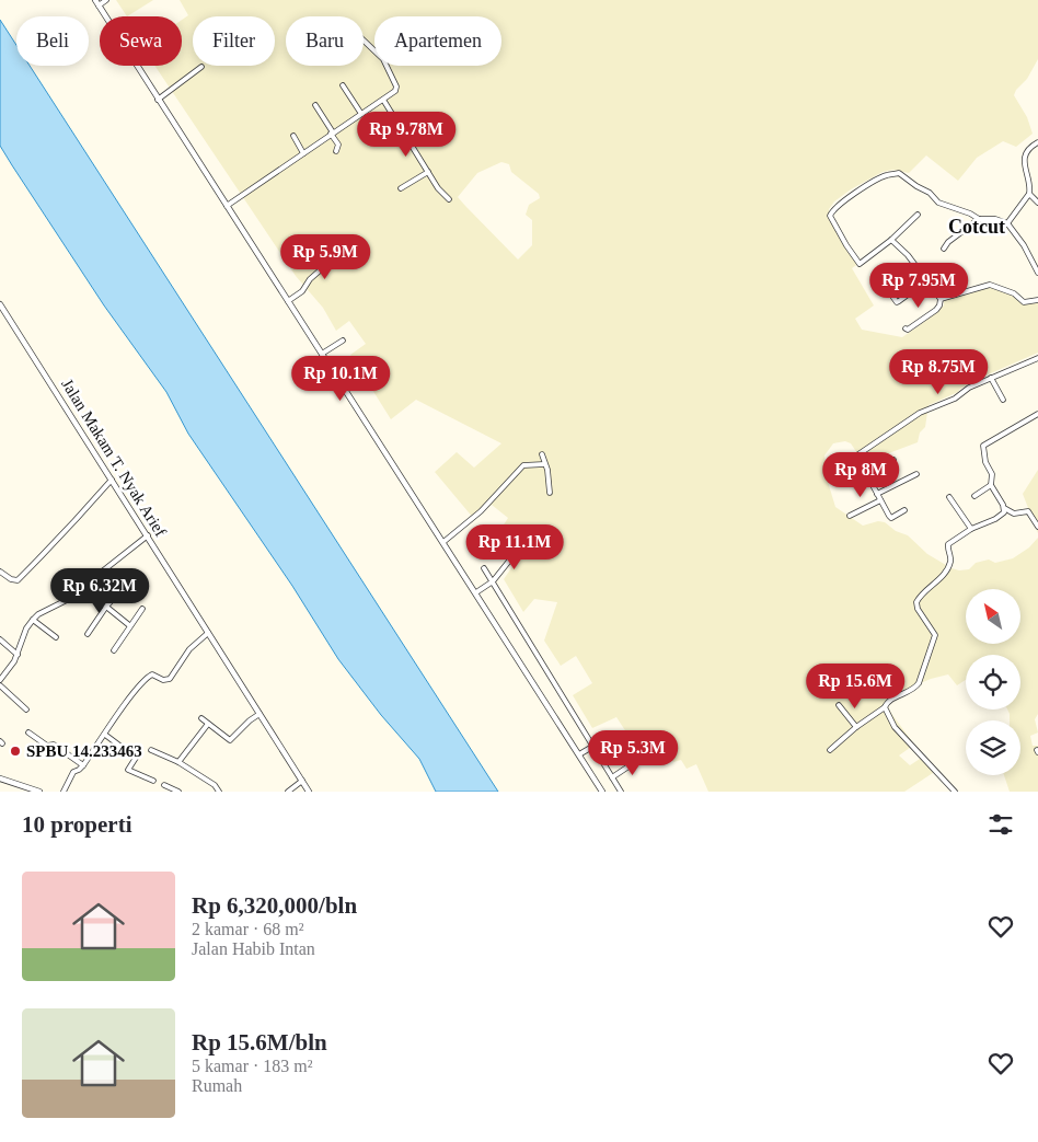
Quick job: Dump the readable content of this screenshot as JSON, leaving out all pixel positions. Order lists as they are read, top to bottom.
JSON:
{
  "streets": {
    "street": ["Jalan Makam T. Nyak Arief"]
  },
  "districts": ["Cotcut"],
  "places": ["SPBU 14.233463"],
  "north": "top left",
  "page": {
    "chip": [
      "Beli",
      "Sewa",
      "Filter",
      "Baru",
      "Apartemen"
    ],
    "price": [
      "Rp 9.78M",
      "Rp 5.9M",
      "Rp 7.95M",
      "Rp 8.75M",
      "Rp 10.1M",
      "Rp 8M",
      "Rp 11.1M",
      "Rp 6.32M",
      "Rp 15.6M",
      "Rp 5.3M"
    ],
    "heading": "10 properti",
    "list": [
      {
        "name": "Rp 6,320,000/bln",
        "note": "2 kamar · 68 m² · Jalan Habib Intan"
      },
      {
        "name": "Rp 15.6M/bln",
        "note": "5 kamar · 183 m² · Rumah"
      }
    ]
  }
}
